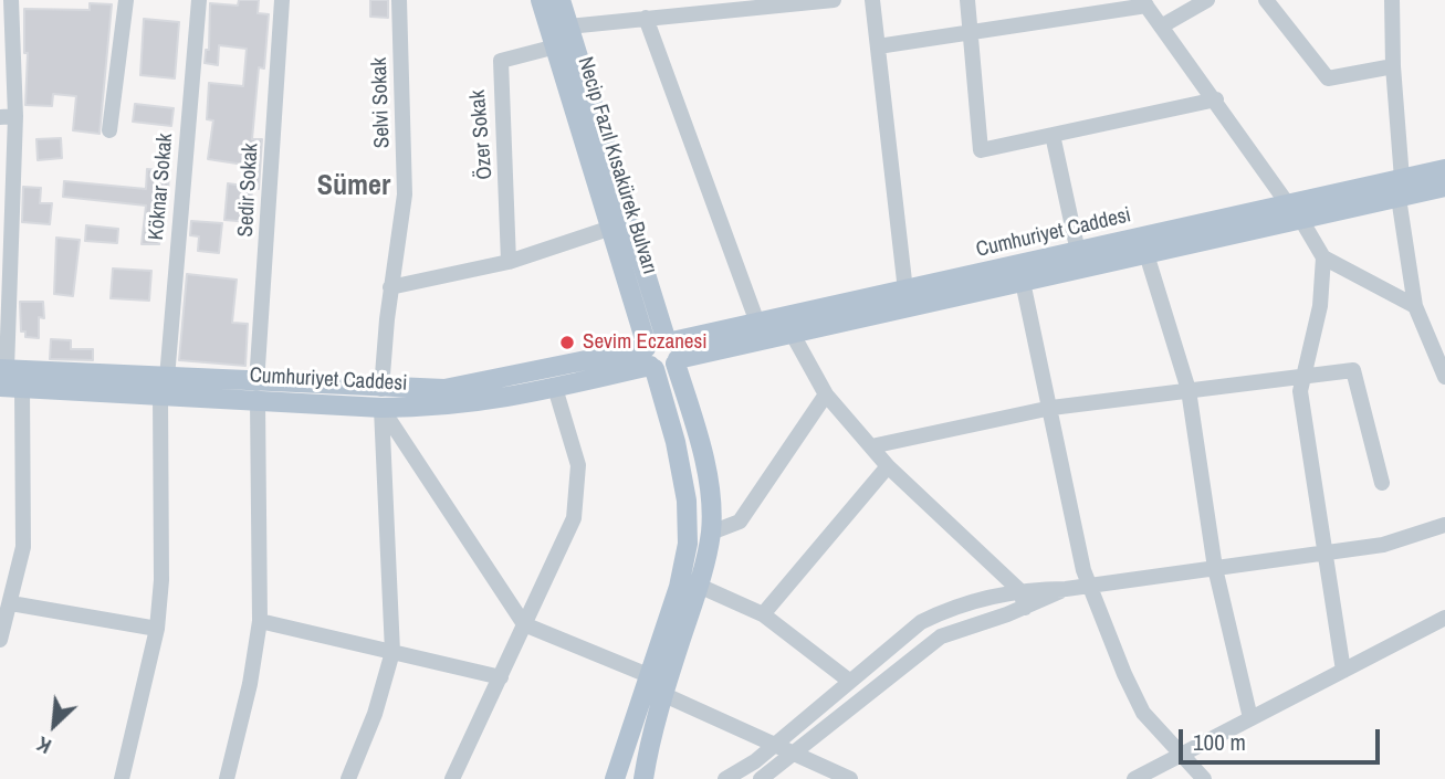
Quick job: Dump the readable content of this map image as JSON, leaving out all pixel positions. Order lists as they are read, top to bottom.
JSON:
{
  "streets": {
    "main road": ["Necip Fazıl Kısakürek Bulvarı", "Cumhuriyet Caddesi"],
    "street": [
      "Selvi Sokak",
      "Özer Sokak",
      "Köknar Sokak",
      "Sedir Sokak"
    ]
  },
  "crossings": [
    ["Selvi Sokak", "Cumhuriyet Caddesi"],
    ["Özer Sokak", "Necip Fazıl Kısakürek Bulvarı"],
    ["Necip Fazıl Kısakürek Bulvarı", "Cumhuriyet Caddesi"],
    ["Köknar Sokak", "Cumhuriyet Caddesi"],
    ["Sedir Sokak", "Cumhuriyet Caddesi"]
  ],
  "districts": ["Sümer"],
  "places": ["Sevim Eczanesi"],
  "scale_bar": "100 m",
  "north": "bottom left"
}
